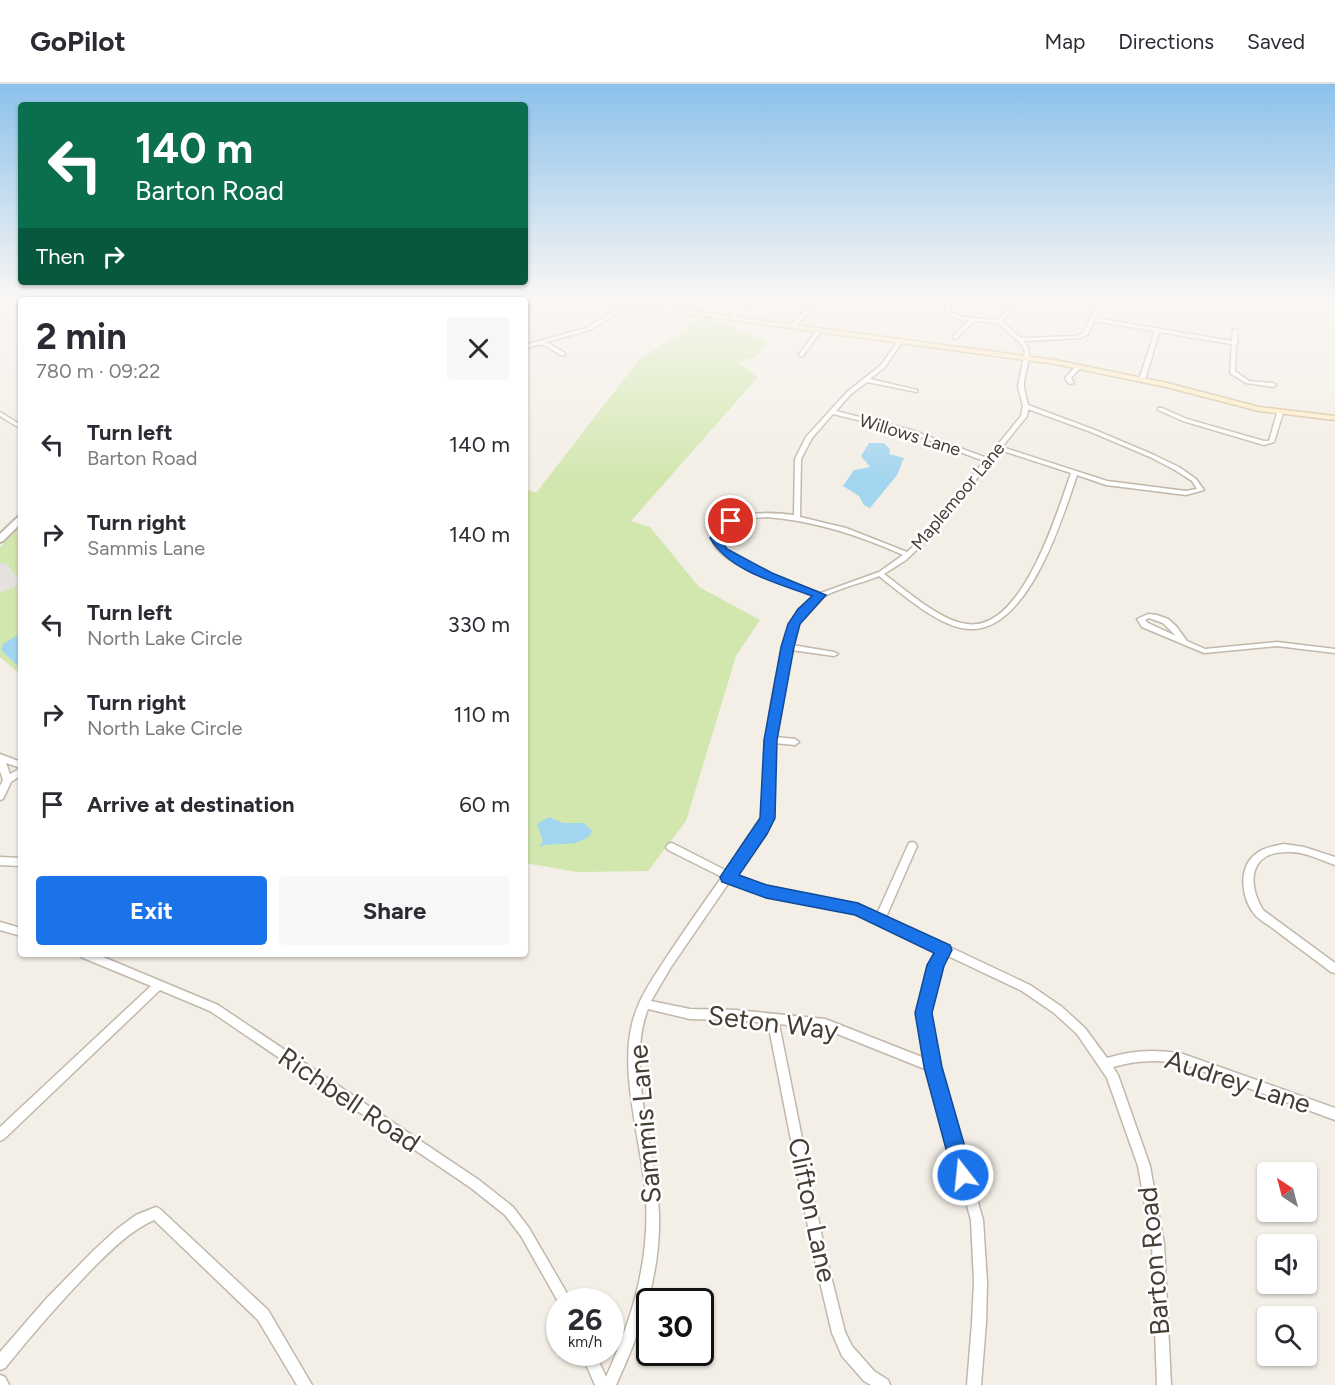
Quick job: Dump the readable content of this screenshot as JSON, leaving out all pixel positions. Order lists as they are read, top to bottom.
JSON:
{
  "streets": {
    "street": [
      "Willows Lane",
      "Maplemoor Lane",
      "Seton Way",
      "Audrey Lane",
      "Richbell Road",
      "Sammis Lane",
      "Clifton Lane",
      "Barton Road"
    ]
  },
  "crossings": [
    ["Willows Lane", "Maplemoor Lane"],
    ["Maplemoor Lane", "Sammis Lane"],
    ["Seton Way", "Sammis Lane"],
    ["Seton Way", "Clifton Lane"],
    ["Audrey Lane", "Barton Road"],
    ["Sammis Lane", "Barton Road"]
  ],
  "north": "top left",
  "page": {
    "header": "GoPilot",
    "nav": ["Map", "Directions", "Saved"],
    "turn": ["140 m", "Barton Road"],
    "then": "Then",
    "heading": ["2 min", "780 m · 09:22"],
    "list": [
      {
        "name": "Turn left",
        "note": "Barton Road",
        "value": "140 m"
      },
      {
        "name": "Turn right",
        "note": "Sammis Lane",
        "value": "140 m"
      },
      {
        "name": "Turn left",
        "note": "North Lake Circle",
        "value": "330 m"
      },
      {
        "name": "Turn right",
        "note": "North Lake Circle",
        "value": "110 m"
      },
      {
        "name": "Arrive at destination",
        "value": "60 m"
      }
    ],
    "buttons": ["Exit", "Share"],
    "speed": "26 km/h",
    "limit": "30"
  }
}
